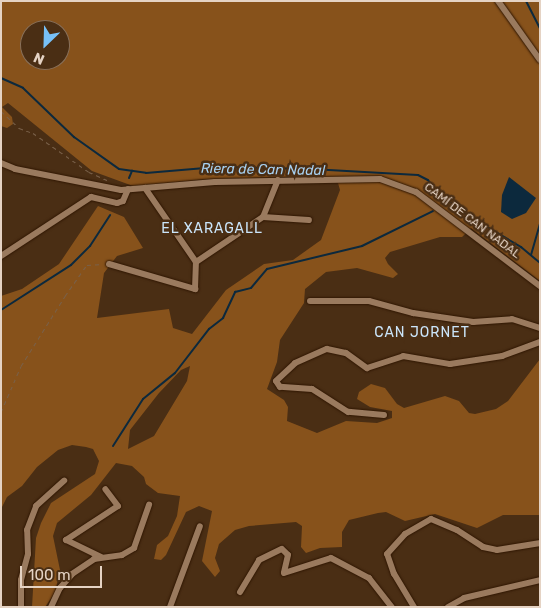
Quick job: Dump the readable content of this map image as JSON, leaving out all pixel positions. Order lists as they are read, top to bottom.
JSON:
{
  "streets": {
    "street": ["CAMÍ DE CAN NADAL"]
  },
  "districts": ["EL XARAGALL", "CAN JORNET"],
  "water": ["Riera de Can Nadal"],
  "scale_bar": "100 m",
  "north": "bottom left"
}
